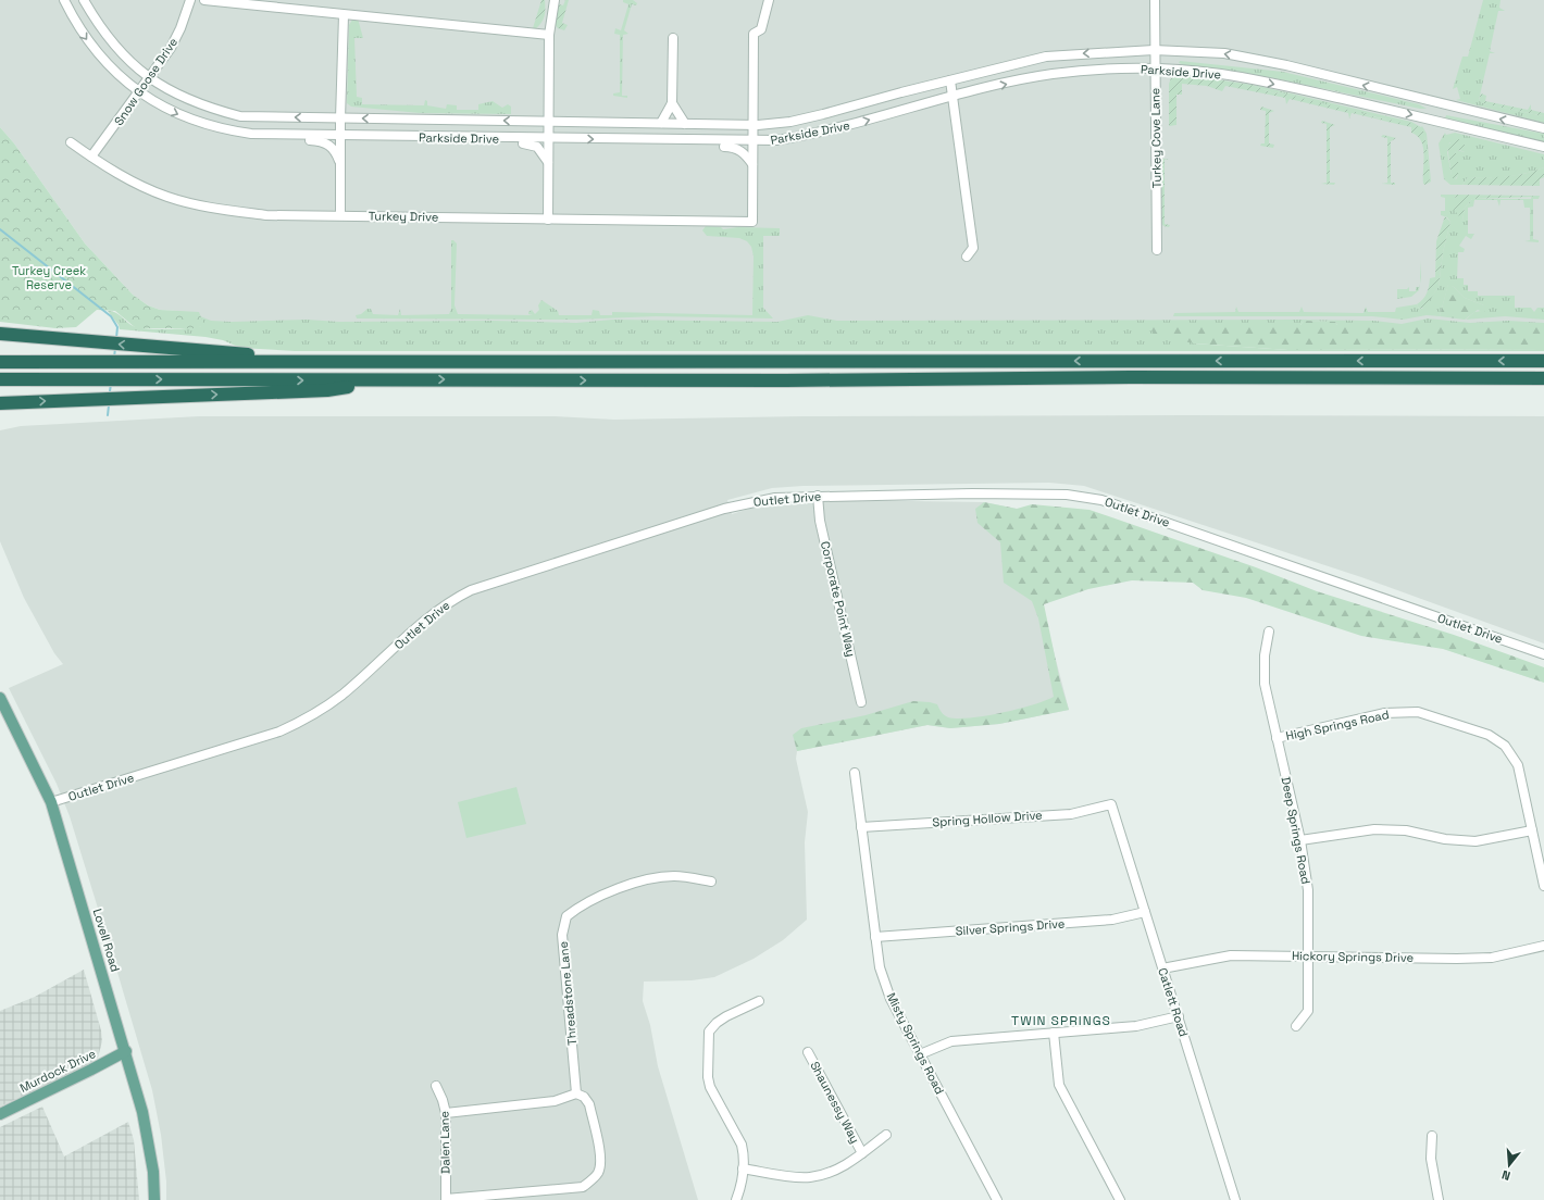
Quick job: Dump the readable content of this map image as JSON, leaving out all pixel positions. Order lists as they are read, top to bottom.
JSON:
{
  "streets": {
    "main road": ["Lovell Road", "Murdock Drive"],
    "street": [
      "Parkside Drive",
      "Snow Goose Drive",
      "Turkey Cove Lane",
      "Turkey Drive",
      "Outlet Drive",
      "Corporate Point Way",
      "High Springs Road",
      "Spring Hollow Drive",
      "Deep Springs Road",
      "Silver Springs Drive",
      "Hickory Springs Drive",
      "Threadstone Lane",
      "Catlett Road",
      "Misty Springs Road",
      "Shaunessy Way",
      "Dalen Lane"
    ]
  },
  "crossings": [
    ["Parkside Drive", "Snow Goose Drive"],
    ["Parkside Drive", "Turkey Cove Lane"],
    ["Snow Goose Drive", "Turkey Drive"],
    ["Outlet Drive", "Corporate Point Way"],
    ["Outlet Drive", "Lovell Road"],
    ["High Springs Road", "Deep Springs Road"],
    ["Spring Hollow Drive", "Catlett Road"],
    ["Spring Hollow Drive", "Misty Springs Road"],
    ["Deep Springs Road", "Hickory Springs Drive"],
    ["Silver Springs Drive", "Catlett Road"],
    ["Silver Springs Drive", "Misty Springs Road"],
    ["Lovell Road", "Murdock Drive"],
    ["Hickory Springs Drive", "Catlett Road"]
  ],
  "districts": ["TWIN SPRINGS"],
  "parks": ["Turkey Creek Reserve"],
  "north": "bottom"
}
